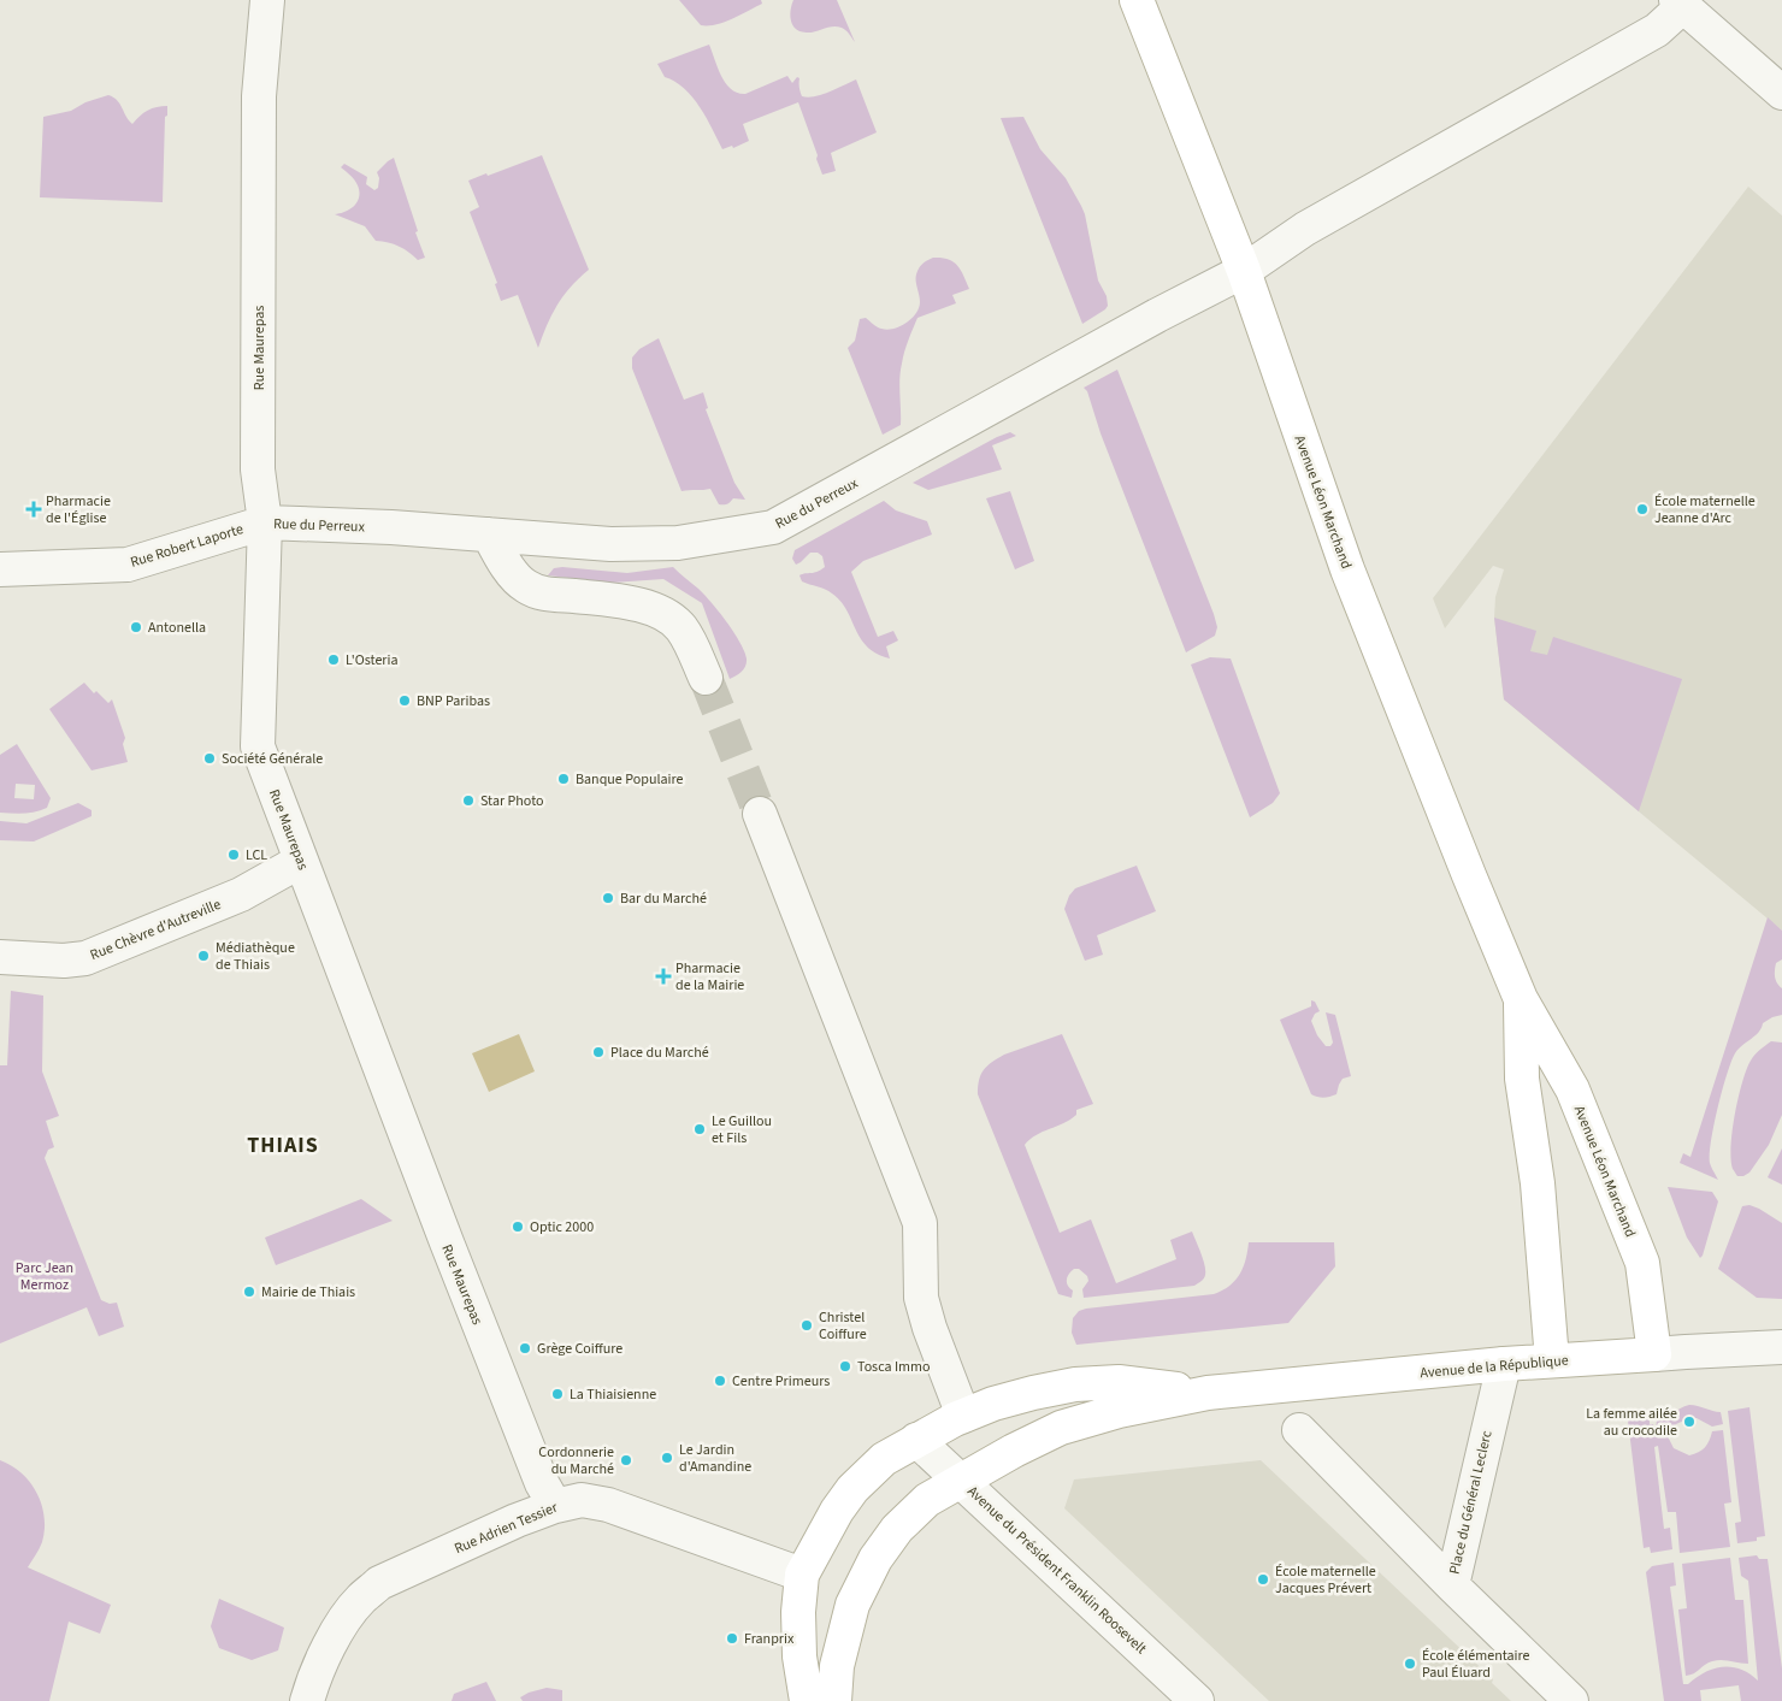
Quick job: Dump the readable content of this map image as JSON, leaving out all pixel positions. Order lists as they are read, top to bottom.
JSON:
{
  "streets": {
    "main road": ["Avenue Léon Marchand", "Avenue de la République"],
    "street": [
      "Rue Maurepas",
      "Rue du Perreux",
      "Rue Robert Laporte",
      "Rue Chèvre d'Autreville",
      "Place du Général Leclerc",
      "Rue Adrien Tessier",
      "Avenue du Président Franklin Roosevelt"
    ]
  },
  "crossings": [
    ["Rue Maurepas", "Rue du Perreux"],
    ["Rue Maurepas", "Rue Robert Laporte"],
    ["Rue Maurepas", "Rue Chèvre d'Autreville"],
    ["Rue Maurepas", "Rue Adrien Tessier"],
    ["Avenue Léon Marchand", "Rue du Perreux"],
    ["Avenue Léon Marchand", "Avenue de la République"],
    ["Rue du Perreux", "Rue Robert Laporte"],
    ["Avenue de la République", "Place du Général Leclerc"],
    ["Avenue de la République", "Rue Adrien Tessier"],
    ["Avenue de la République", "Avenue du Président Franklin Roosevelt"]
  ],
  "districts": ["THIAIS"],
  "parks": ["Parc Jean Mermoz"],
  "places": {
    "health": ["Pharmacie de l'Église", "Pharmacie de la Mairie"],
    "other": [
      "École maternelle Jeanne d'Arc",
      "Antonella",
      "L'Osteria",
      "BNP Paribas",
      "Société Générale",
      "Banque Populaire",
      "Star Photo",
      "LCL",
      "Bar du Marché",
      "Médiathèque de Thiais",
      "Place du Marché",
      "Le Guillou et Fils",
      "Optic 2000",
      "Mairie de Thiais",
      "Christel Coiffure",
      "Grège Coiffure",
      "Tosca Immo",
      "Centre Primeurs",
      "La Thiaisienne",
      "La femme ailée au crocodile",
      "Le Jardin d'Amandine",
      "Cordonnerie du Marché",
      "École maternelle Jacques Prévert",
      "Franprix",
      "École élémentaire Paul Éluard"
    ]
  }
}
